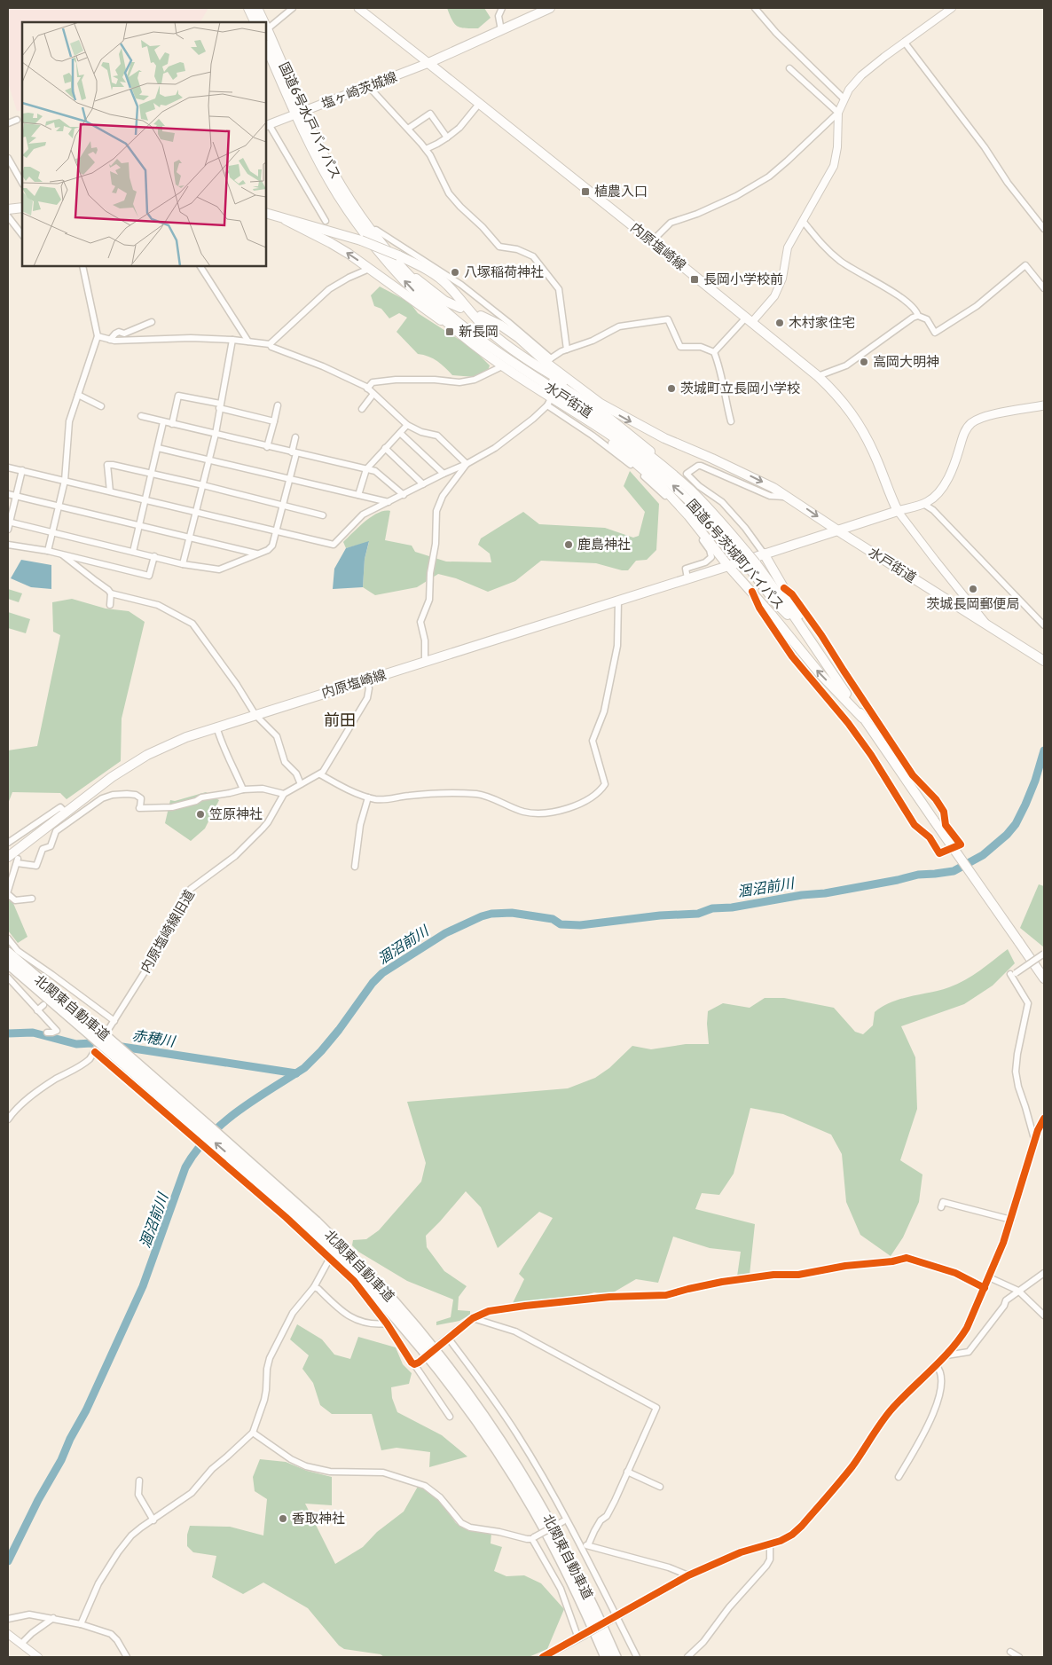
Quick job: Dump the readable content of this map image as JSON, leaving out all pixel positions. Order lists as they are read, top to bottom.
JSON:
{
  "streets": {
    "highway": ["北関東自動車道"],
    "main road": [
      "塩ヶ崎茨城線",
      "国道6号水戸バイパス",
      "内原塩崎線",
      "水戸街道",
      "国道6号茨城町バイパス"
    ],
    "street": ["内原塩崎線旧道"]
  },
  "crossings": [
    ["塩ヶ崎茨城線", "国道6号水戸バイパス"],
    ["塩ヶ崎茨城線", "内原塩崎線"],
    ["国道6号水戸バイパス", "水戸街道"],
    ["水戸街道", "国道6号茨城町バイパス"]
  ],
  "districts": ["前田"],
  "water": ["涸沼前川", "赤穂川"],
  "places": {
    "transit": ["植農入口", "長岡小学校前", "新長岡"],
    "other": [
      "八塚稲荷神社",
      "木村家住宅",
      "高岡大明神",
      "茨城町立長岡小学校",
      "鹿島神社",
      "茨城長岡郵便局",
      "笠原神社",
      "香取神社"
    ]
  }
}
